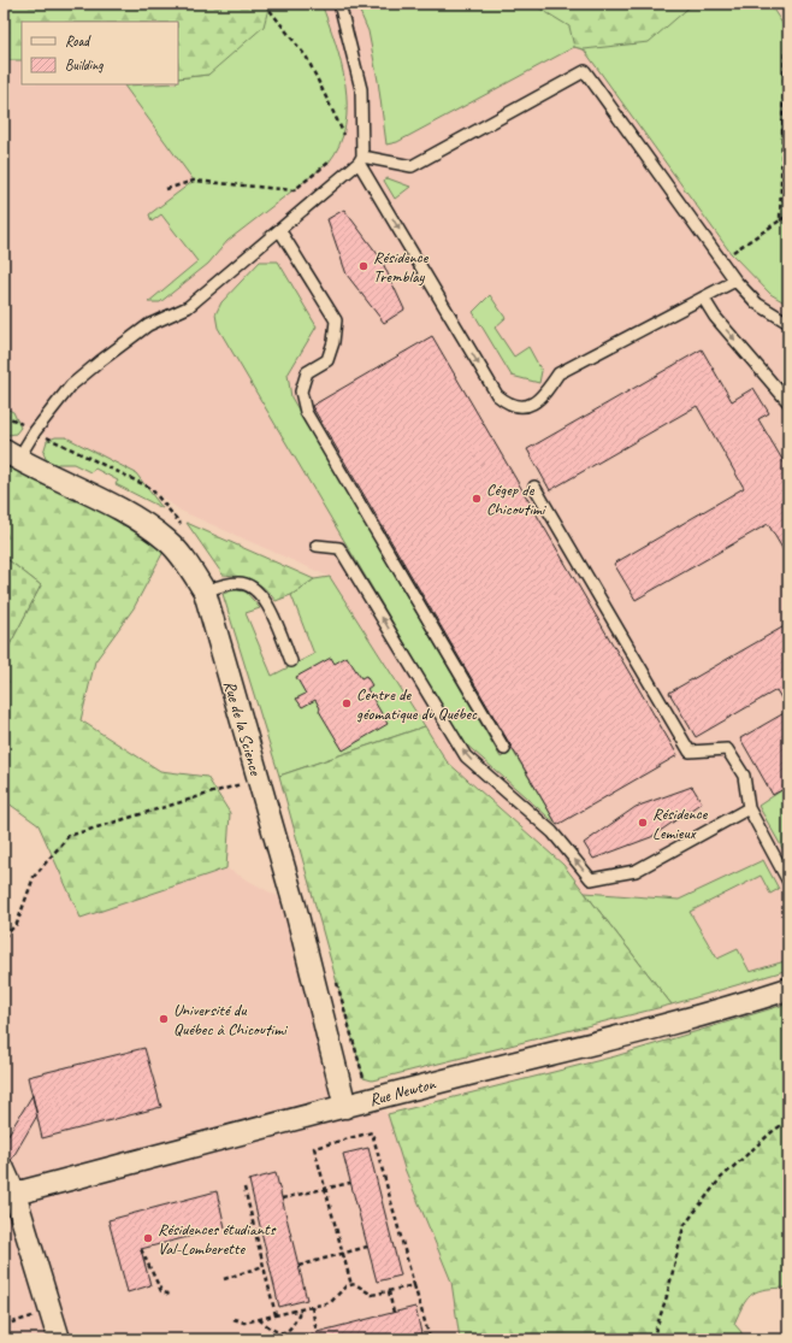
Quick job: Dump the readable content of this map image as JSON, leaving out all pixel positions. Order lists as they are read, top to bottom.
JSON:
{
  "streets": {
    "street": ["Rue de la Science", "Rue Newton"]
  },
  "crossings": [
    ["Rue de la Science", "Rue Newton"]
  ],
  "places": [
    "Résidence Tremblay",
    "Cégep de Chicoutimi",
    "Centre de géomatique du Québec",
    "Résidence Lemieux",
    "Université du Québec à Chicoutimi",
    "Résidences étudiants Val-Lomberette"
  ],
  "legend": ["Road", "Building"]
}
